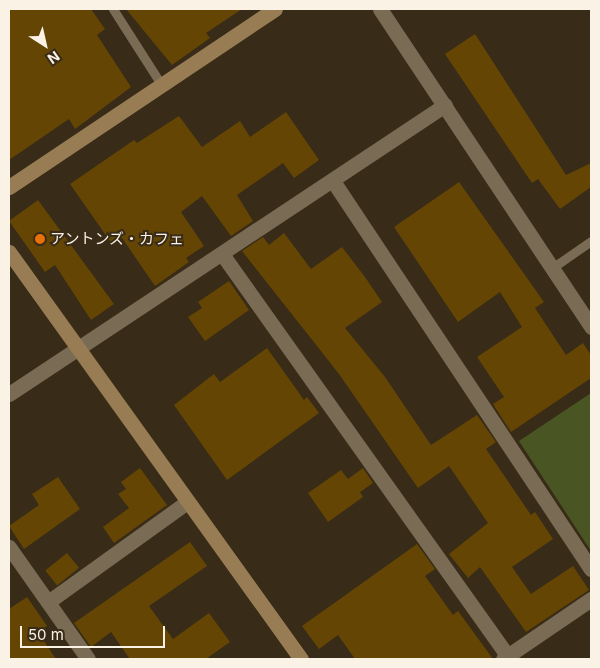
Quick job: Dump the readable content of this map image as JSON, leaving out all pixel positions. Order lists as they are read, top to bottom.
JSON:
{
  "places": ["アントンズ・カフェ"],
  "scale_bar": "50 m",
  "north": "bottom right"
}
